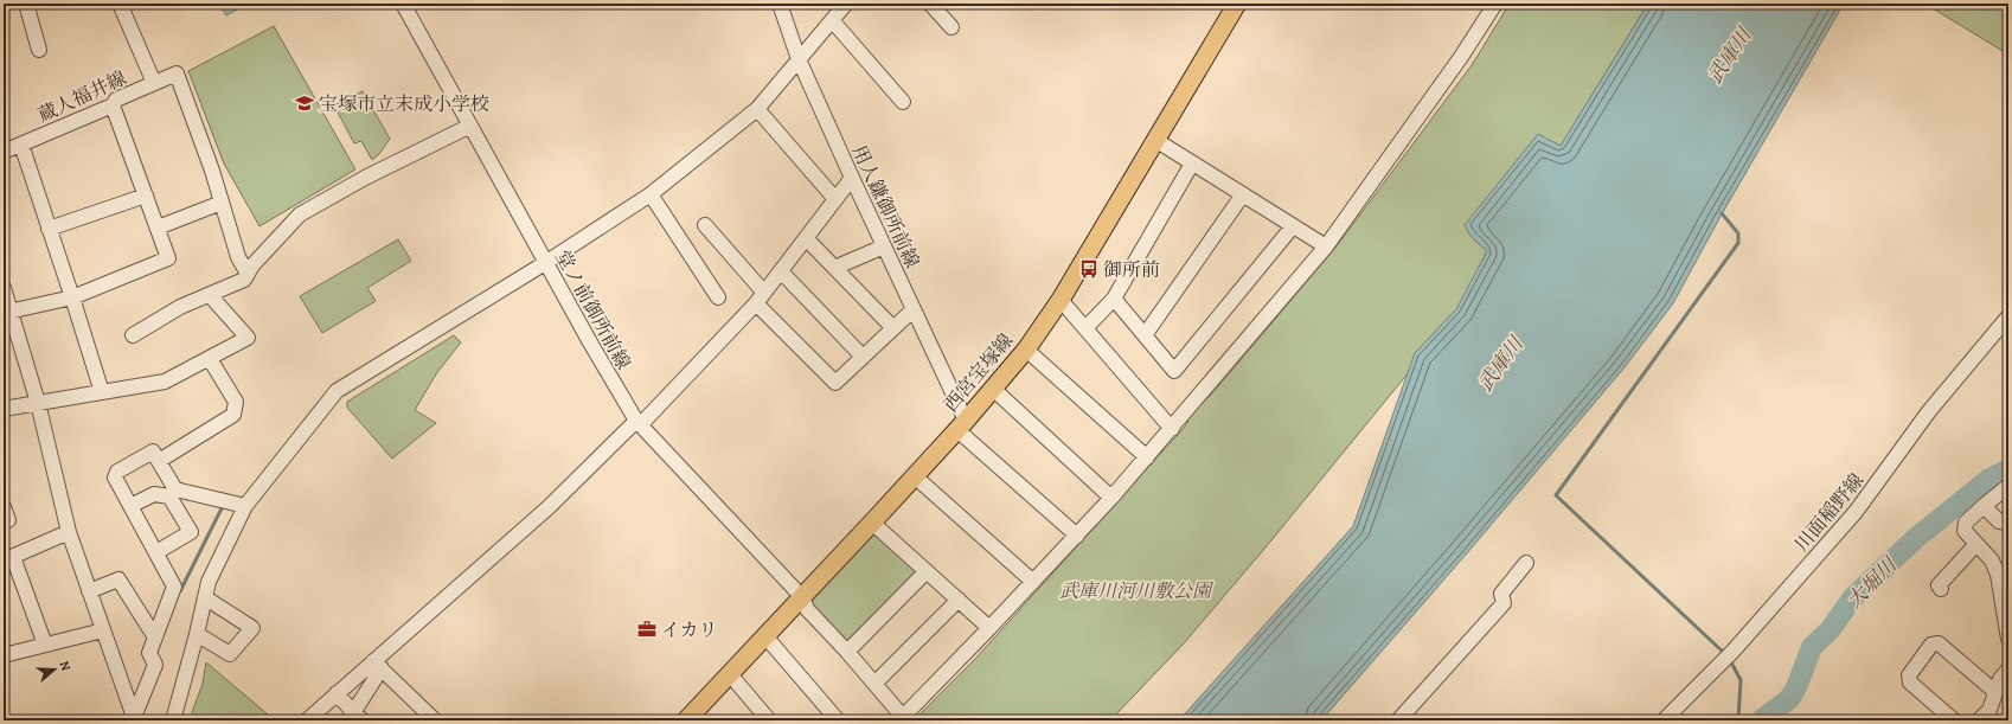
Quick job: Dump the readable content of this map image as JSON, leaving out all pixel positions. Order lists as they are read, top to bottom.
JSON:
{
  "streets": {
    "main road": ["西宮宝塚線"],
    "street": [
      "蔵人福井線",
      "用人鎌御所前線",
      "堂ノ前御所前線",
      "川面稲野線"
    ]
  },
  "crossings": [
    ["用人鎌御所前線", "西宮宝塚線"],
    ["堂ノ前御所前線", "西宮宝塚線"]
  ],
  "water": ["武庫川", "大堀川"],
  "parks": ["武庫川河川敷公園"],
  "places": {
    "school or university": ["宝塚市立末成小学校"],
    "bus stop": ["御所前"],
    "office": ["イカリ"]
  },
  "north": "right"
}
